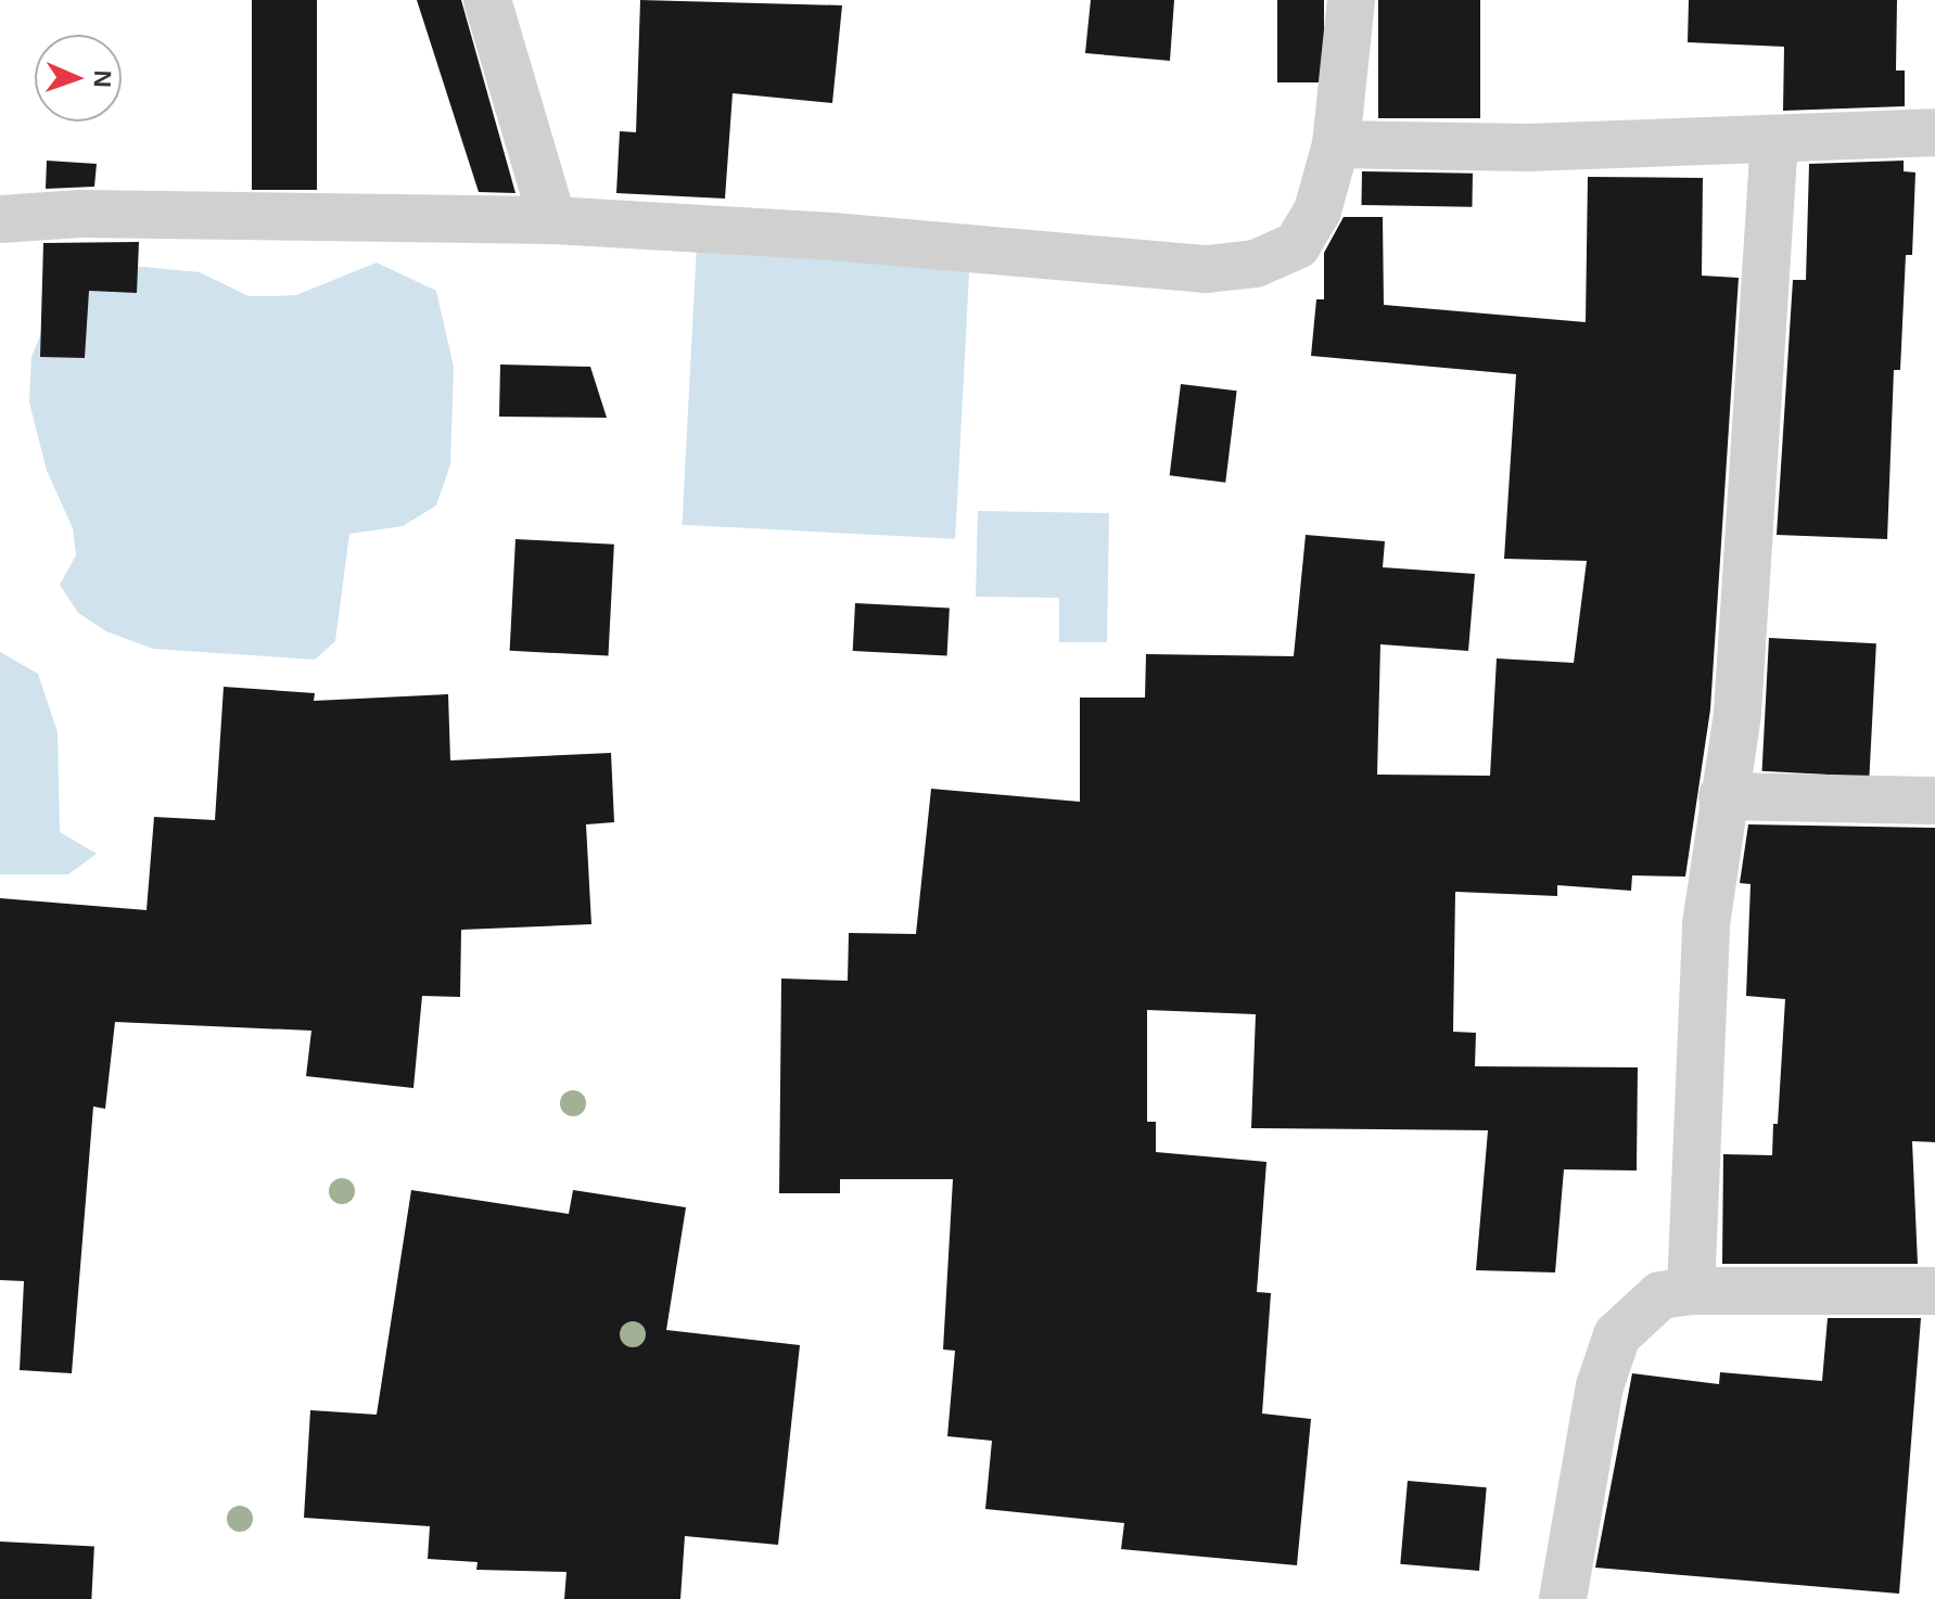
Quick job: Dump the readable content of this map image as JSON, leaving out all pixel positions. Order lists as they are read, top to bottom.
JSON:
{
  "north": "right"
}
